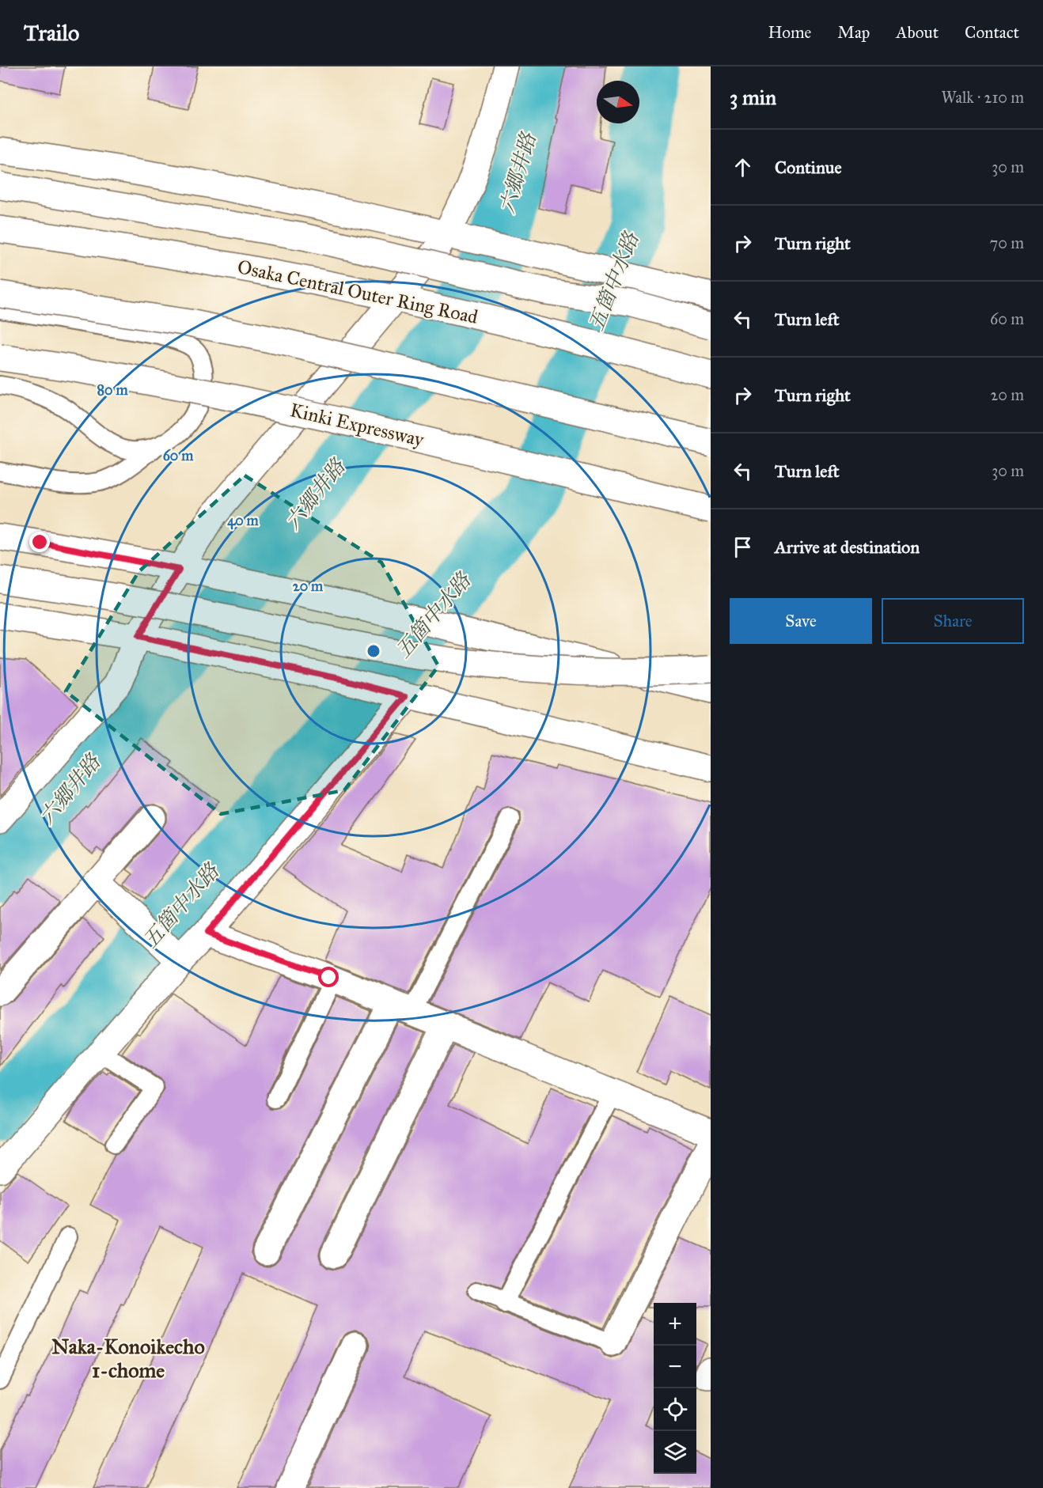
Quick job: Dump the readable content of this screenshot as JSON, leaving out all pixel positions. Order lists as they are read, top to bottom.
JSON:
{
  "streets": {
    "main road": ["Osaka Central Outer Ring Road", "Kinki Expressway"]
  },
  "districts": ["Naka-Konoikecho 1-chome"],
  "water": ["六郷井路", "五箇中水路"],
  "north": "right",
  "page": {
    "header": "Trailo",
    "nav": [
      "Home",
      "Map",
      "About",
      "Contact"
    ],
    "heading": ["3 min", "Walk · 210 m"],
    "list": [
      ["Continue", "30 m"],
      ["Turn right", "70 m"],
      ["Turn left", "60 m"],
      ["Turn right", "20 m"],
      ["Turn left", "30 m"],
      "Arrive at destination"
    ],
    "buttons": ["Save", "Share"],
    "map_buttons": ["+", "−"]
  },
  "rings": [
    "80 m",
    "60 m",
    "40 m",
    "20 m"
  ]
}
